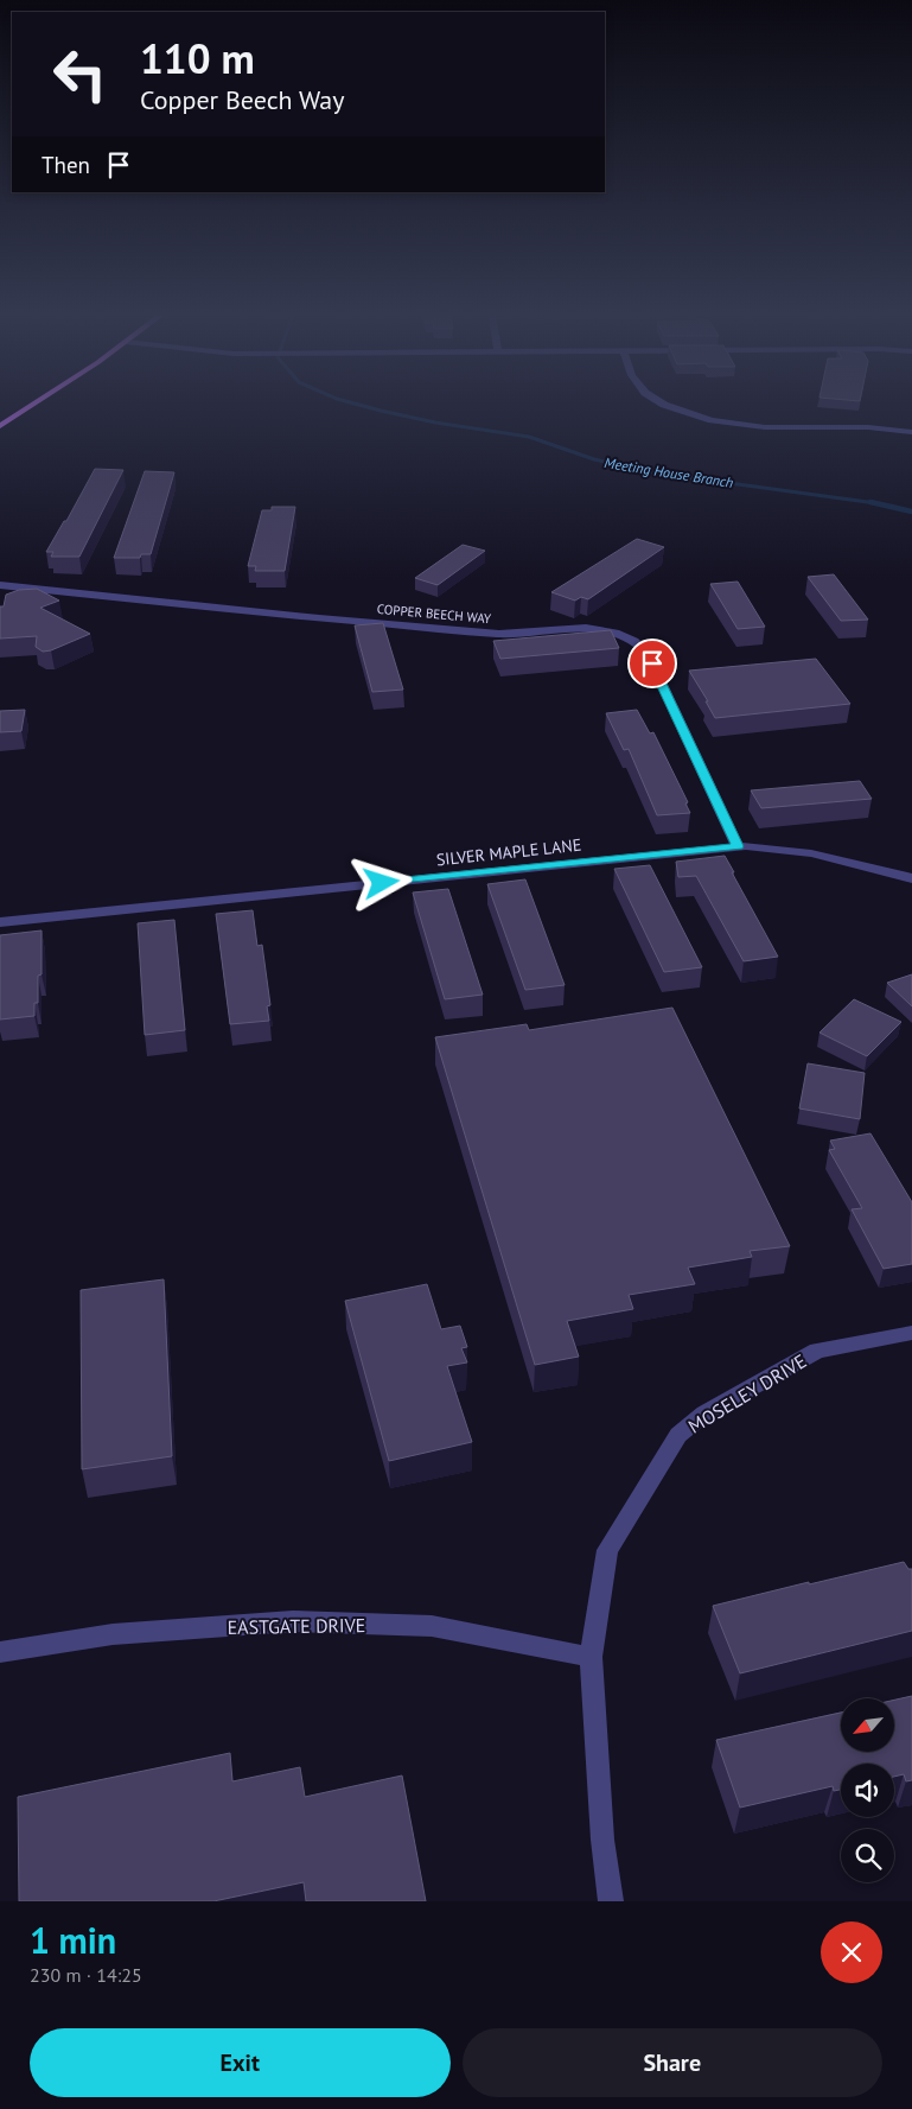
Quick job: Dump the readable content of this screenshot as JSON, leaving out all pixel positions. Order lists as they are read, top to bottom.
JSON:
{
  "streets": {
    "street": [
      "COPPER BEECH WAY",
      "SILVER MAPLE LANE",
      "MOSELEY DRIVE",
      "EASTGATE DRIVE"
    ]
  },
  "crossings": [
    ["COPPER BEECH WAY", "SILVER MAPLE LANE"],
    ["MOSELEY DRIVE", "EASTGATE DRIVE"]
  ],
  "water": ["Meeting House Branch"],
  "north": "bottom left",
  "page": {
    "turn": ["110 m", "Copper Beech Way"],
    "then": "Then",
    "heading": ["1 min", "230 m · 14:25"],
    "buttons": ["Exit", "Share"]
  }
}
